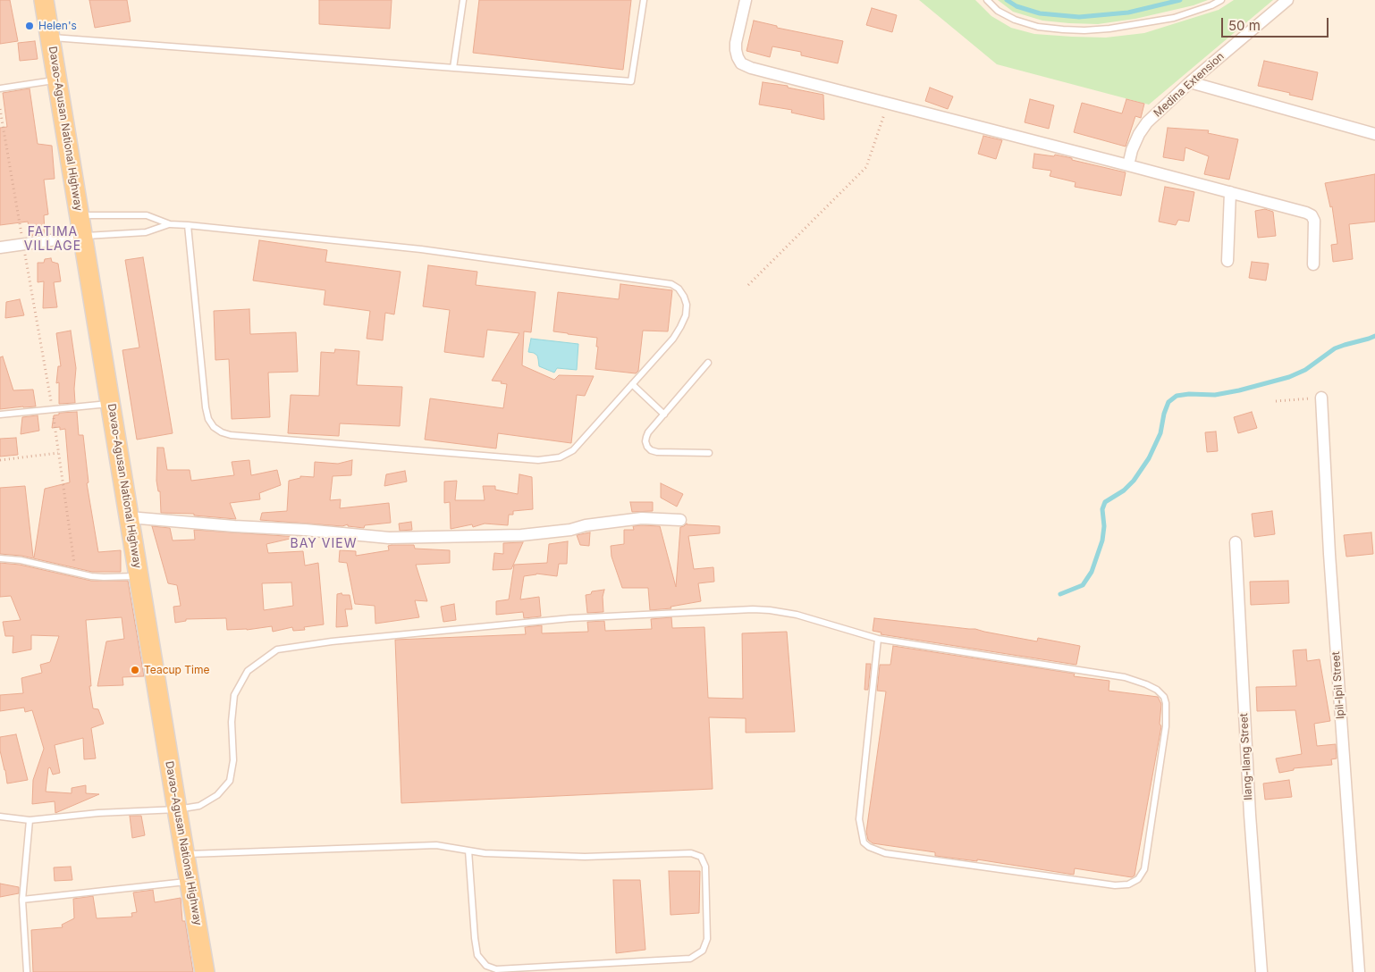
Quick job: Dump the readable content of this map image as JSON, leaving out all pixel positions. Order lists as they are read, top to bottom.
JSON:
{
  "streets": {
    "main road": ["Davao-Agusan National Highway"],
    "street": ["Medina Extension", "Ipil-Ipil Street", "Ilang-Ilang Street"]
  },
  "districts": ["FATIMA VILLAGE", "BAY VIEW"],
  "places": ["Helen's", "Teacup Time"],
  "scale_bar": "50 m"
}
